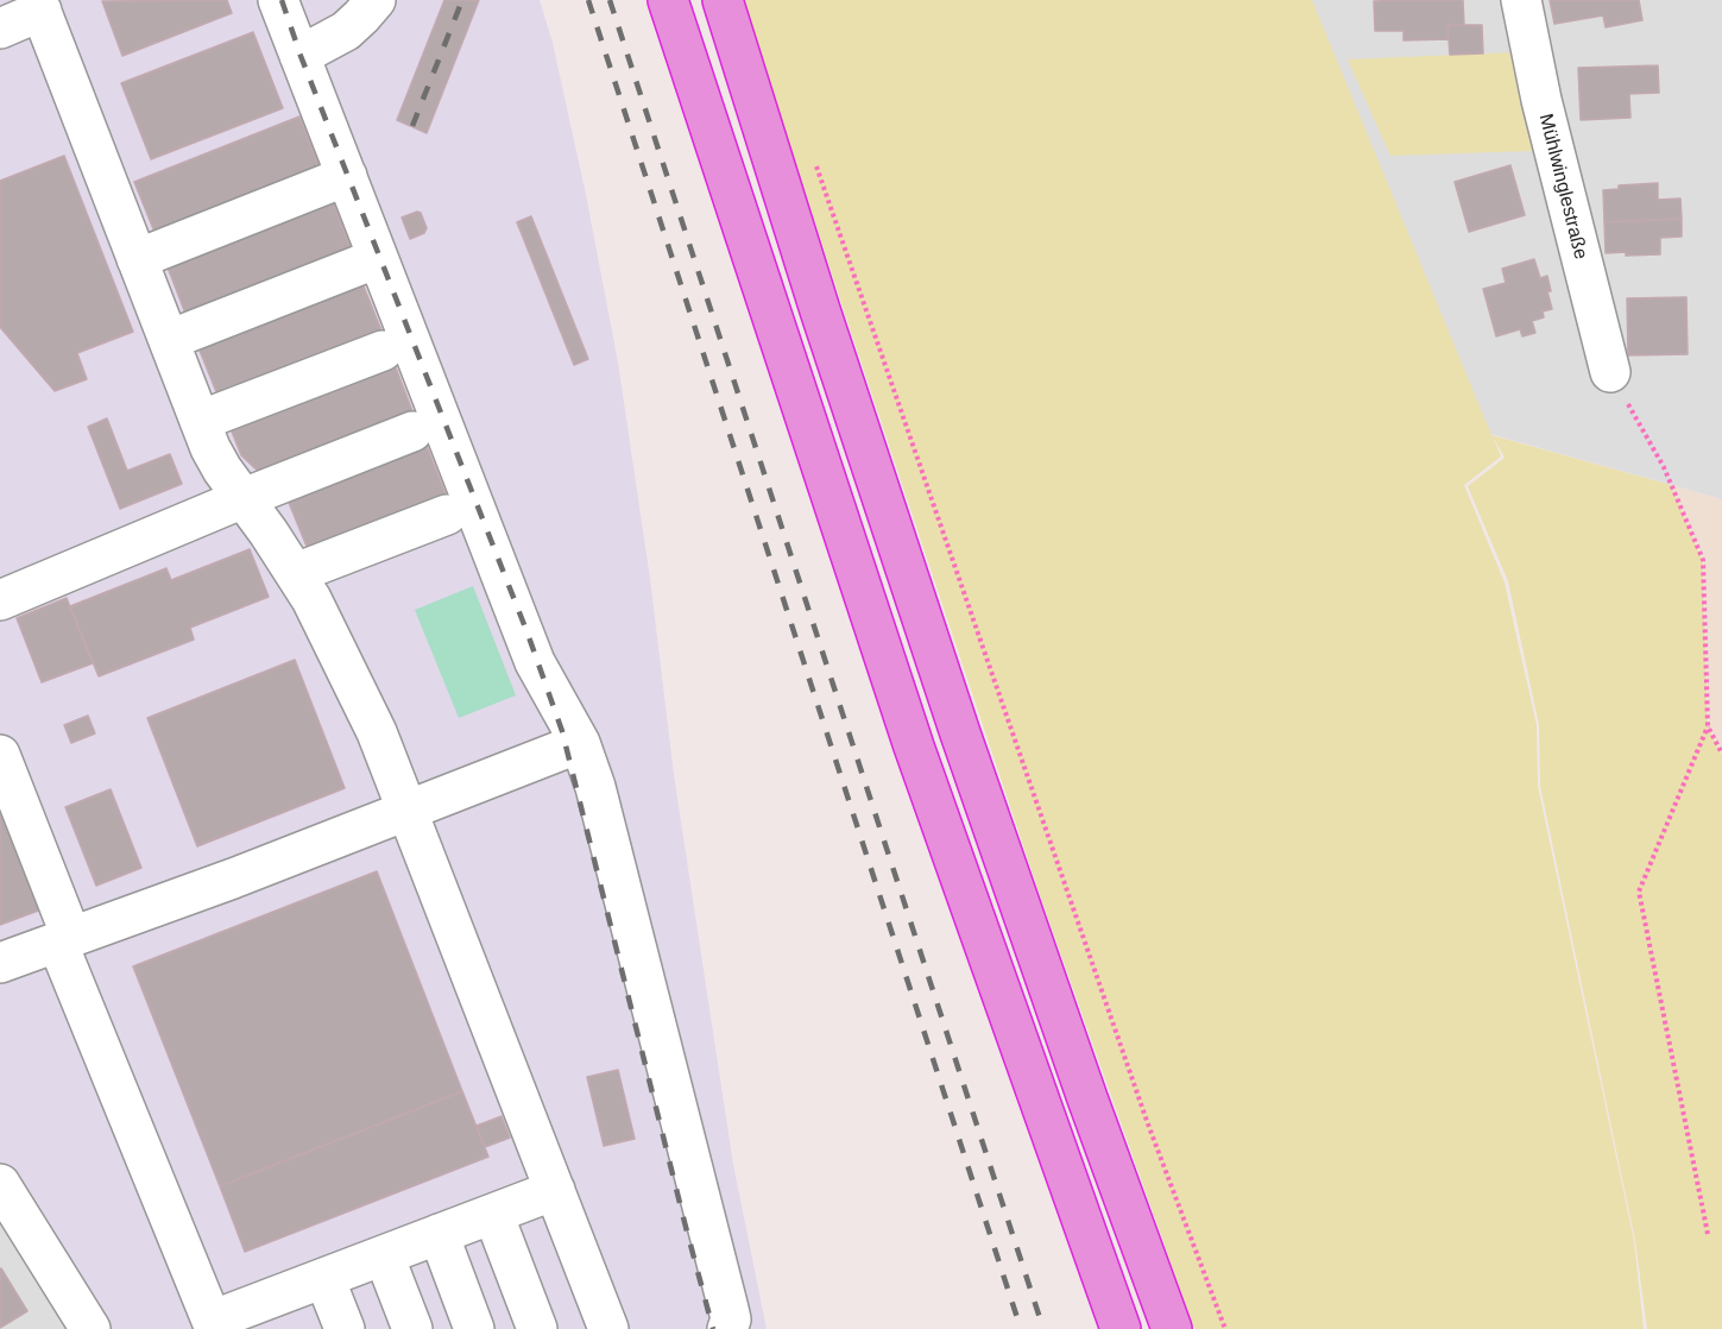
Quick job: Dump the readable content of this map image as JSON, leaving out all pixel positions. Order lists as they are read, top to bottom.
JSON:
{
  "streets": {
    "street": ["Mühlwinglestraße"]
  }
}
